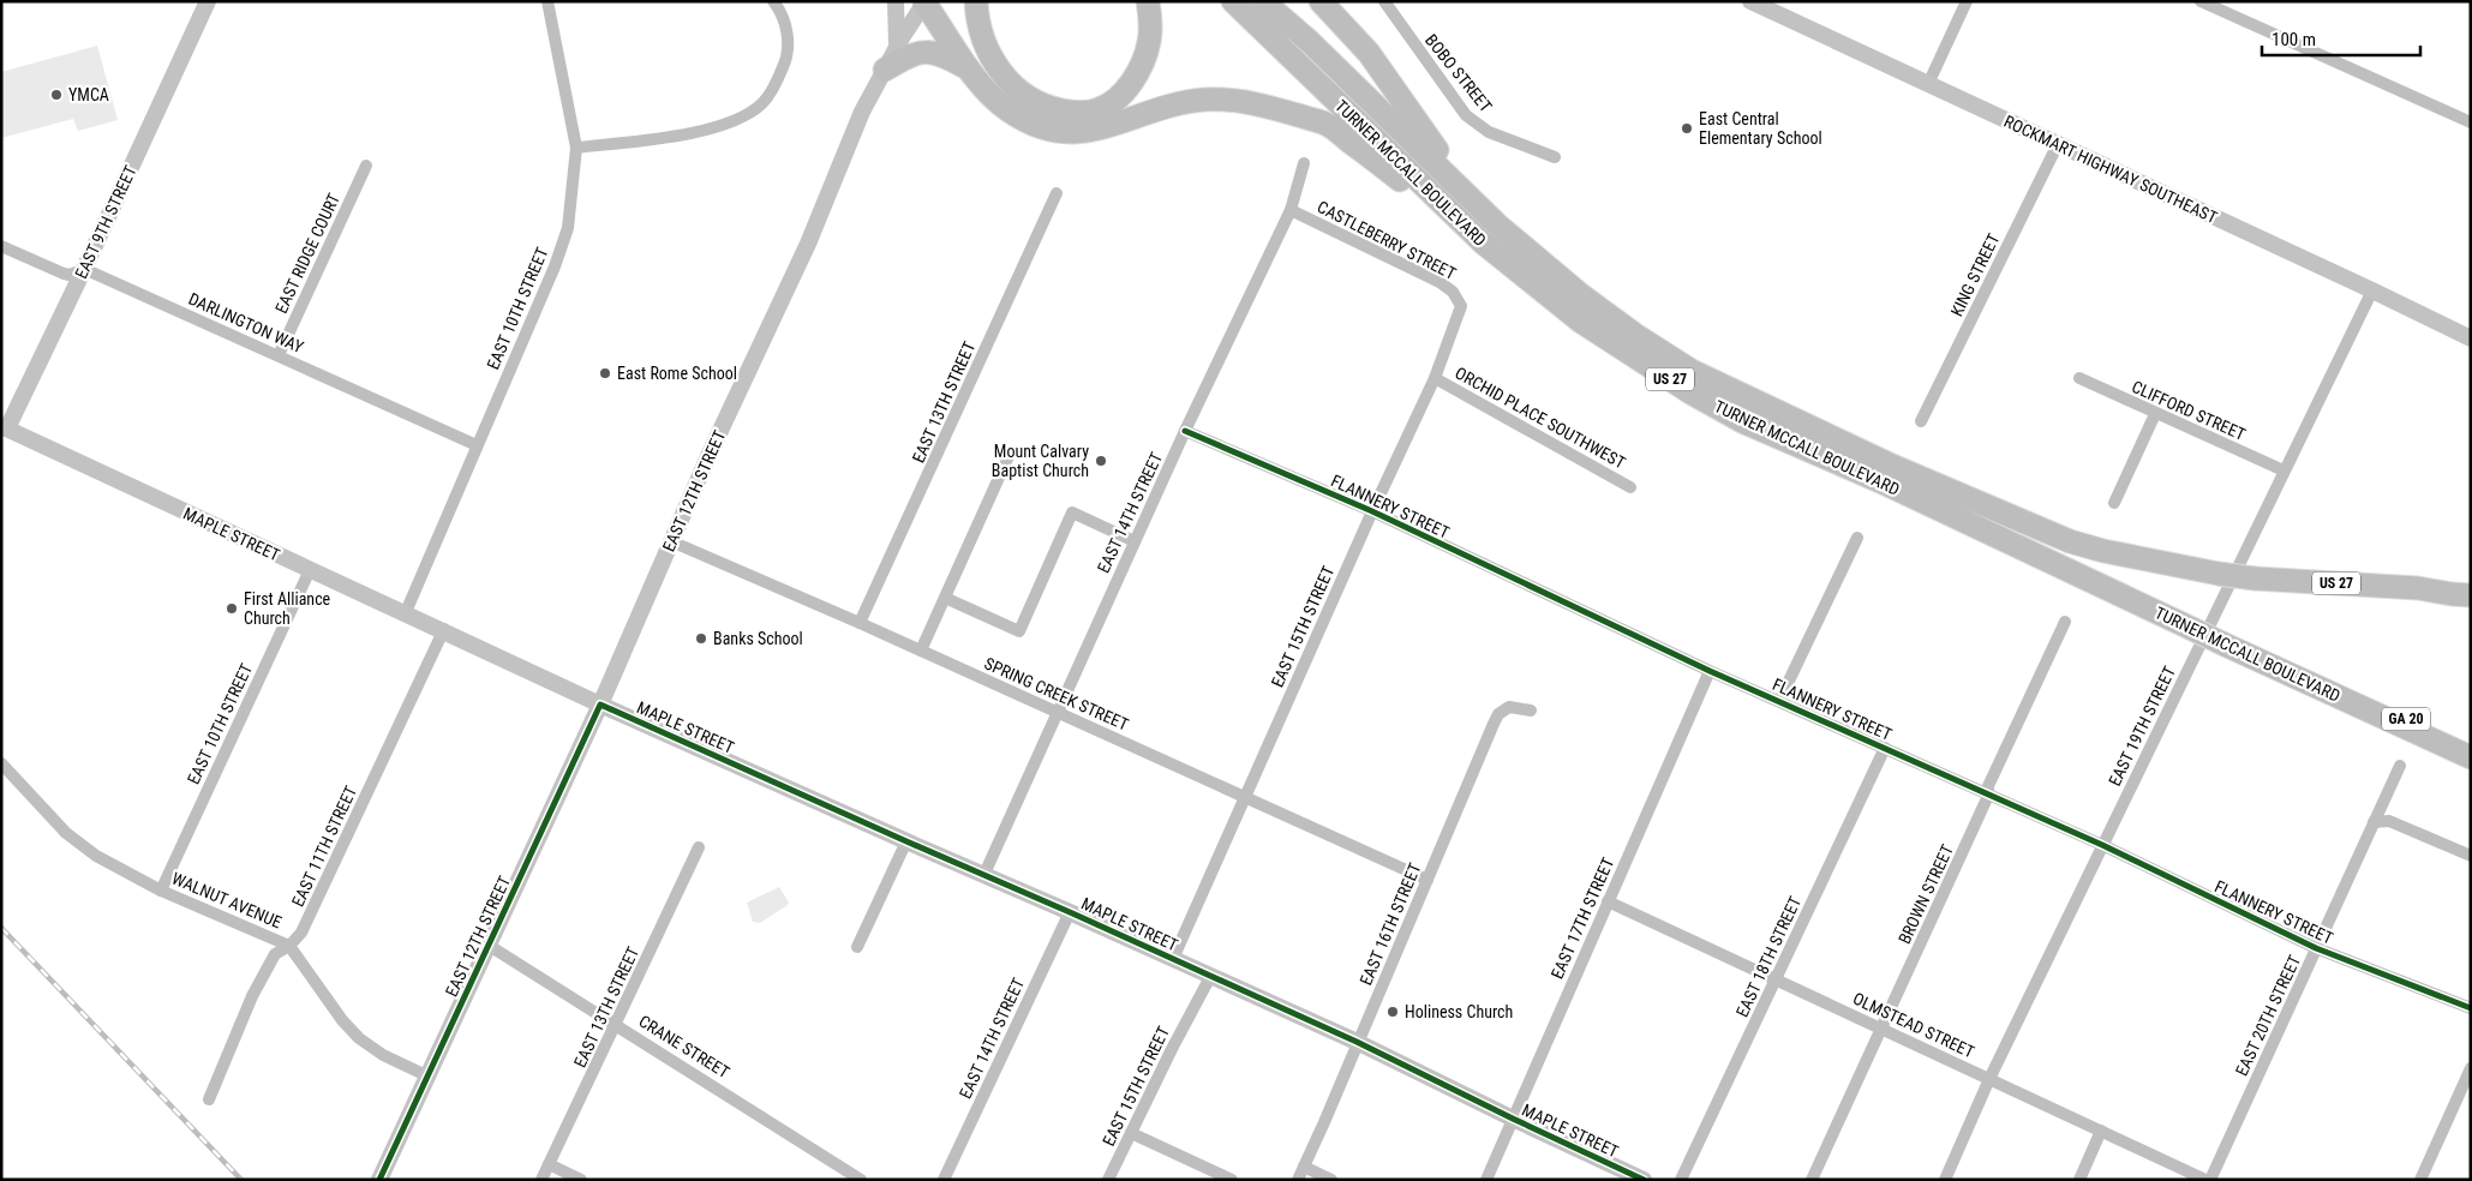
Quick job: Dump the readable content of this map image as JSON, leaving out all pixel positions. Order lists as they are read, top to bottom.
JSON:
{
  "streets": {
    "highway": ["TURNER MCCALL BOULEVARD", "US 27", "GA 20"],
    "main road": [
      "ROCKMART HIGHWAY SOUTHEAST",
      "EAST 9TH STREET",
      "EAST 12TH STREET",
      "MAPLE STREET"
    ],
    "street": [
      "BOBO STREET",
      "CASTLEBERRY STREET",
      "EAST RIDGE COURT",
      "KING STREET",
      "EAST 10TH STREET",
      "DARLINGTON WAY",
      "EAST 13TH STREET",
      "CLIFFORD STREET",
      "ORCHID PLACE SOUTHWEST",
      "FLANNERY STREET",
      "EAST 14TH STREET",
      "EAST 15TH STREET",
      "SPRING CREEK STREET",
      "EAST 19TH STREET",
      "EAST 11TH STREET",
      "BROWN STREET",
      "WALNUT AVENUE",
      "EAST 17TH STREET",
      "EAST 16TH STREET",
      "EAST 18TH STREET",
      "EAST 20TH STREET",
      "OLMSTEAD STREET",
      "CRANE STREET"
    ]
  },
  "crossings": [
    ["ROCKMART HIGHWAY SOUTHEAST", "KING STREET"],
    ["ROCKMART HIGHWAY SOUTHEAST", "EAST 19TH STREET"],
    ["TURNER MCCALL BOULEVARD", "GA 20"],
    ["EAST 9TH STREET", "DARLINGTON WAY"],
    ["EAST 9TH STREET", "MAPLE STREET"],
    ["CASTLEBERRY STREET", "EAST 14TH STREET"],
    ["CASTLEBERRY STREET", "EAST 15TH STREET"],
    ["EAST RIDGE COURT", "DARLINGTON WAY"],
    ["EAST 10TH STREET", "DARLINGTON WAY"],
    ["EAST 10TH STREET", "MAPLE STREET"],
    ["EAST 10TH STREET", "WALNUT AVENUE"],
    ["EAST 13TH STREET", "SPRING CREEK STREET"],
    ["EAST 13TH STREET", "CRANE STREET"],
    ["CLIFFORD STREET", "EAST 19TH STREET"],
    ["ORCHID PLACE SOUTHWEST", "EAST 15TH STREET"],
    ["EAST 12TH STREET", "MAPLE STREET"],
    ["EAST 12TH STREET", "SPRING CREEK STREET"],
    ["EAST 12TH STREET", "WALNUT AVENUE"],
    ["EAST 12TH STREET", "CRANE STREET"],
    ["FLANNERY STREET", "EAST 14TH STREET"],
    ["FLANNERY STREET", "EAST 15TH STREET"],
    ["FLANNERY STREET", "EAST 19TH STREET"],
    ["FLANNERY STREET", "BROWN STREET"],
    ["FLANNERY STREET", "EAST 17TH STREET"],
    ["FLANNERY STREET", "EAST 18TH STREET"],
    ["FLANNERY STREET", "EAST 20TH STREET"],
    ["EAST 14TH STREET", "MAPLE STREET"],
    ["EAST 14TH STREET", "SPRING CREEK STREET"],
    ["MAPLE STREET", "EAST 15TH STREET"],
    ["MAPLE STREET", "EAST 11TH STREET"],
    ["MAPLE STREET", "EAST 17TH STREET"],
    ["MAPLE STREET", "EAST 16TH STREET"],
    ["EAST 15TH STREET", "SPRING CREEK STREET"],
    ["SPRING CREEK STREET", "EAST 16TH STREET"],
    ["EAST 19TH STREET", "OLMSTEAD STREET"],
    ["EAST 11TH STREET", "WALNUT AVENUE"],
    ["BROWN STREET", "OLMSTEAD STREET"],
    ["EAST 17TH STREET", "OLMSTEAD STREET"],
    ["EAST 18TH STREET", "OLMSTEAD STREET"]
  ],
  "places": [
    "YMCA",
    "East Central Elementary School",
    "East Rome School",
    "Mount Calvary Baptist Church",
    "First Alliance Church",
    "Banks School",
    "Holiness Church"
  ],
  "scale_bar": "100 m"
}
